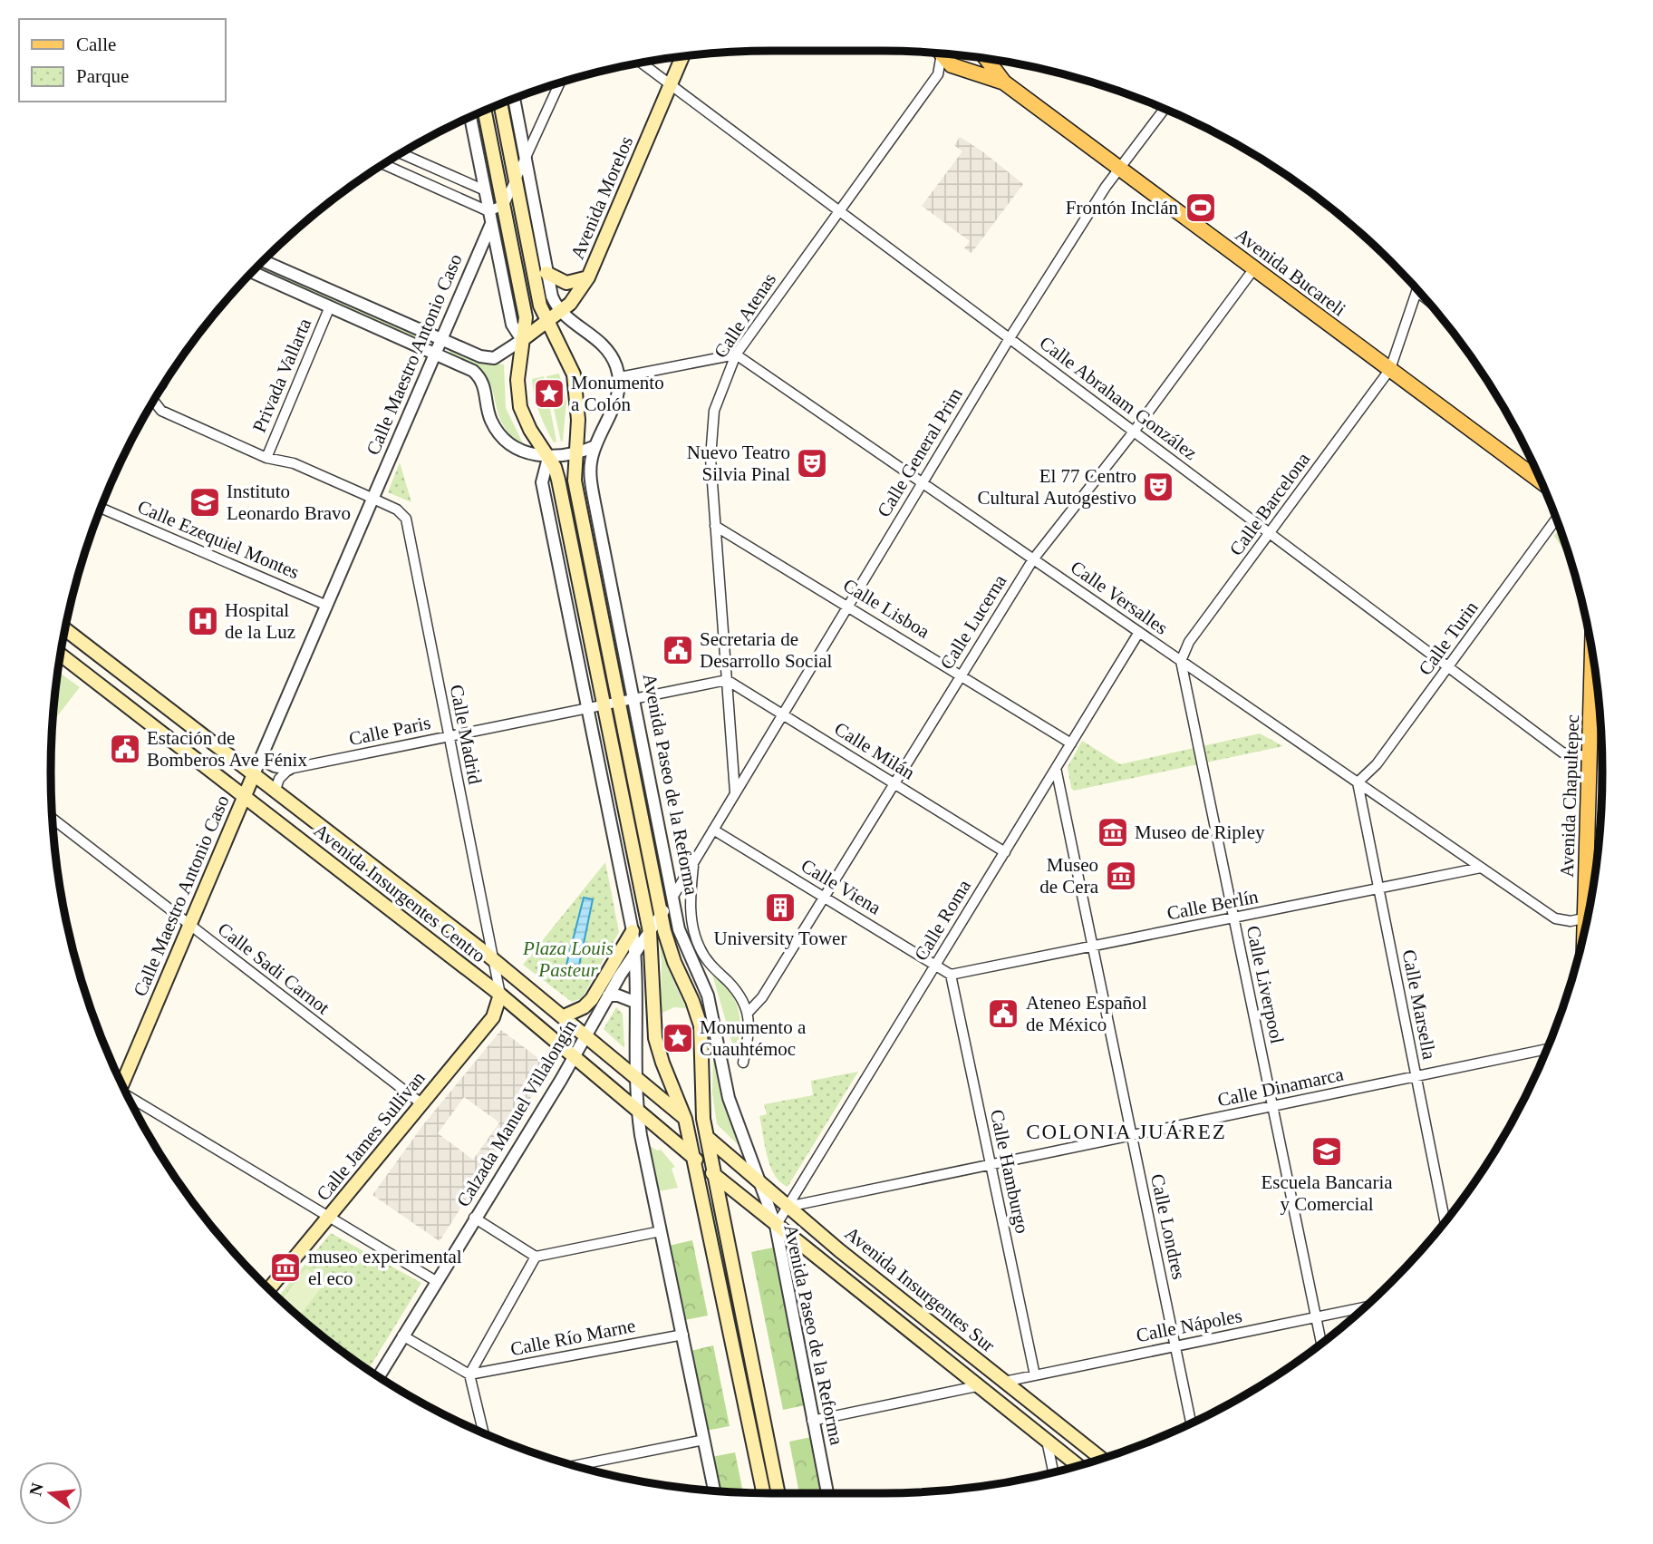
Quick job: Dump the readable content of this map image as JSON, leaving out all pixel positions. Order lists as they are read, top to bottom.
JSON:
{
  "streets": {
    "main road": [
      "Avenida Morelos",
      "Avenida Bucareli",
      "Calle Maestro Antonio Caso",
      "Avenida Paseo de la Reforma",
      "Avenida Chapultepec",
      "Avenida Insurgentes Centro",
      "Calle James Sullivan",
      "Avenida Insurgentes Sur"
    ],
    "street": [
      "Calle Atenas",
      "Privada Vallarta",
      "Calle Abraham González",
      "Calle General Prim",
      "Calle Barcelona",
      "Calle Ezequiel Montes",
      "Calle Versalles",
      "Calle Lisboa",
      "Calle Lucerna",
      "Calle Turin",
      "Calle Paris",
      "Calle Madrid",
      "Calle Milán",
      "Calle Viena",
      "Calle Berlín",
      "Calle Roma",
      "Calle Sadi Carnot",
      "Calle Liverpool",
      "Calle Marsella",
      "Calle Dinamarca",
      "Calzada Manuel Villalongín",
      "Calle Hamburgo",
      "Calle Londres",
      "Calle Nápoles",
      "Calle Río Marne"
    ]
  },
  "crossings": [
    ["Avenida Morelos", "Calle Abraham González"],
    ["Avenida Morelos", "Avenida Paseo de la Reforma"],
    ["Avenida Bucareli", "Calle General Prim"],
    ["Avenida Bucareli", "Calle Barcelona"],
    ["Avenida Bucareli", "Calle Lucerna"],
    ["Calle Atenas", "Calle Abraham González"],
    ["Calle Atenas", "Calle General Prim"],
    ["Calle Atenas", "Calle Versalles"],
    ["Calle Atenas", "Calle Lisboa"],
    ["Calle Atenas", "Calle Paris"],
    ["Calle Atenas", "Calle Milán"],
    ["Calle Maestro Antonio Caso", "Calle Ezequiel Montes"],
    ["Calle Maestro Antonio Caso", "Calle Madrid"],
    ["Calle Maestro Antonio Caso", "Avenida Insurgentes Centro"],
    ["Calle Maestro Antonio Caso", "Calle Sadi Carnot"],
    ["Privada Vallarta", "Calle Madrid"],
    ["Calle Abraham González", "Calle General Prim"],
    ["Calle Abraham González", "Calle Barcelona"],
    ["Calle Abraham González", "Calle Lucerna"],
    ["Calle Abraham González", "Calle Turin"],
    ["Calle Abraham González", "Avenida Chapultepec"],
    ["Calle General Prim", "Calle Versalles"],
    ["Calle General Prim", "Calle Lisboa"],
    ["Calle General Prim", "Calle Milán"],
    ["Calle General Prim", "Calle Viena"],
    ["Calle General Prim", "Calzada Manuel Villalongín"],
    ["Calle Barcelona", "Calle Versalles"],
    ["Calle Barcelona", "Calle Liverpool"],
    ["Calle Versalles", "Calle Lucerna"],
    ["Calle Versalles", "Calle Turin"],
    ["Calle Versalles", "Calle Berlín"],
    ["Calle Versalles", "Calle Roma"],
    ["Calle Versalles", "Calle Liverpool"],
    ["Calle Versalles", "Calle Marsella"],
    ["Calle Lisboa", "Calle Lucerna"],
    ["Calle Lisboa", "Calle Roma"],
    ["Calle Lucerna", "Calle Milán"],
    ["Calle Lucerna", "Avenida Paseo de la Reforma"],
    ["Calle Lucerna", "Calle Viena"],
    ["Calle Turin", "Calle Marsella"],
    ["Calle Paris", "Calle Madrid"],
    ["Calle Paris", "Calle Milán"],
    ["Calle Paris", "Avenida Paseo de la Reforma"],
    ["Calle Madrid", "Avenida Insurgentes Centro"],
    ["Calle Madrid", "Calle James Sullivan"],
    ["Calle Milán", "Calle Roma"],
    ["Avenida Paseo de la Reforma", "Avenida Insurgentes Centro"],
    ["Avenida Paseo de la Reforma", "Calle Roma"],
    ["Avenida Paseo de la Reforma", "Calzada Manuel Villalongín"],
    ["Avenida Paseo de la Reforma", "Avenida Insurgentes Sur"],
    ["Calle Viena", "Calle Berlín"],
    ["Calle Viena", "Calle Roma"],
    ["Calle Viena", "Calzada Manuel Villalongín"],
    ["Calle Viena", "Calle Hamburgo"],
    ["Avenida Insurgentes Centro", "Calzada Manuel Villalongín"],
    ["Avenida Insurgentes Centro", "Calle James Sullivan"],
    ["Avenida Insurgentes Centro", "Avenida Insurgentes Sur"],
    ["Calle Berlín", "Calle Liverpool"],
    ["Calle Berlín", "Calle Marsella"],
    ["Calle Berlín", "Calle Hamburgo"],
    ["Calle Berlín", "Calle Londres"],
    ["Calle Roma", "Calle Dinamarca"],
    ["Calle Roma", "Calle Londres"],
    ["Calle Roma", "Avenida Insurgentes Sur"],
    ["Calle Sadi Carnot", "Calle James Sullivan"],
    ["Calle Liverpool", "Calle Dinamarca"],
    ["Calle Liverpool", "Calle Nápoles"],
    ["Calle Marsella", "Calle Dinamarca"],
    ["Calle Dinamarca", "Calle Hamburgo"],
    ["Calle Dinamarca", "Calle Londres"],
    ["Calle Dinamarca", "Avenida Insurgentes Sur"],
    ["Calle Hamburgo", "Calle Nápoles"],
    ["Calle Londres", "Calle Nápoles"],
    ["Avenida Insurgentes Sur", "Calle Nápoles"]
  ],
  "districts": ["COLONIA JUÁREZ"],
  "parks": ["Plaza Louis Pasteur"],
  "places": {
    "sports": ["Frontón Inclán"],
    "place": ["Monumento a Colón", "Monumento a Cuauhtémoc"],
    "theatre": ["Nuevo Teatro Silvia Pinal", "El 77 Centro Cultural Autogestivo"],
    "school or university": ["Instituto Leonardo Bravo", "Escuela Bancaria y Comercial"],
    "hospital": ["Hospital de la Luz"],
    "public building": ["Secretaria de Desarrollo Social", "Estación de Bomberos Ave Fénix", "Ateneo Español de México"],
    "museum": ["Museo de Ripley", "Museo de Cera", "museo experimental el eco"],
    "building": ["University Tower"]
  },
  "legend": ["Calle", "Parque"],
  "north": "left"
}
